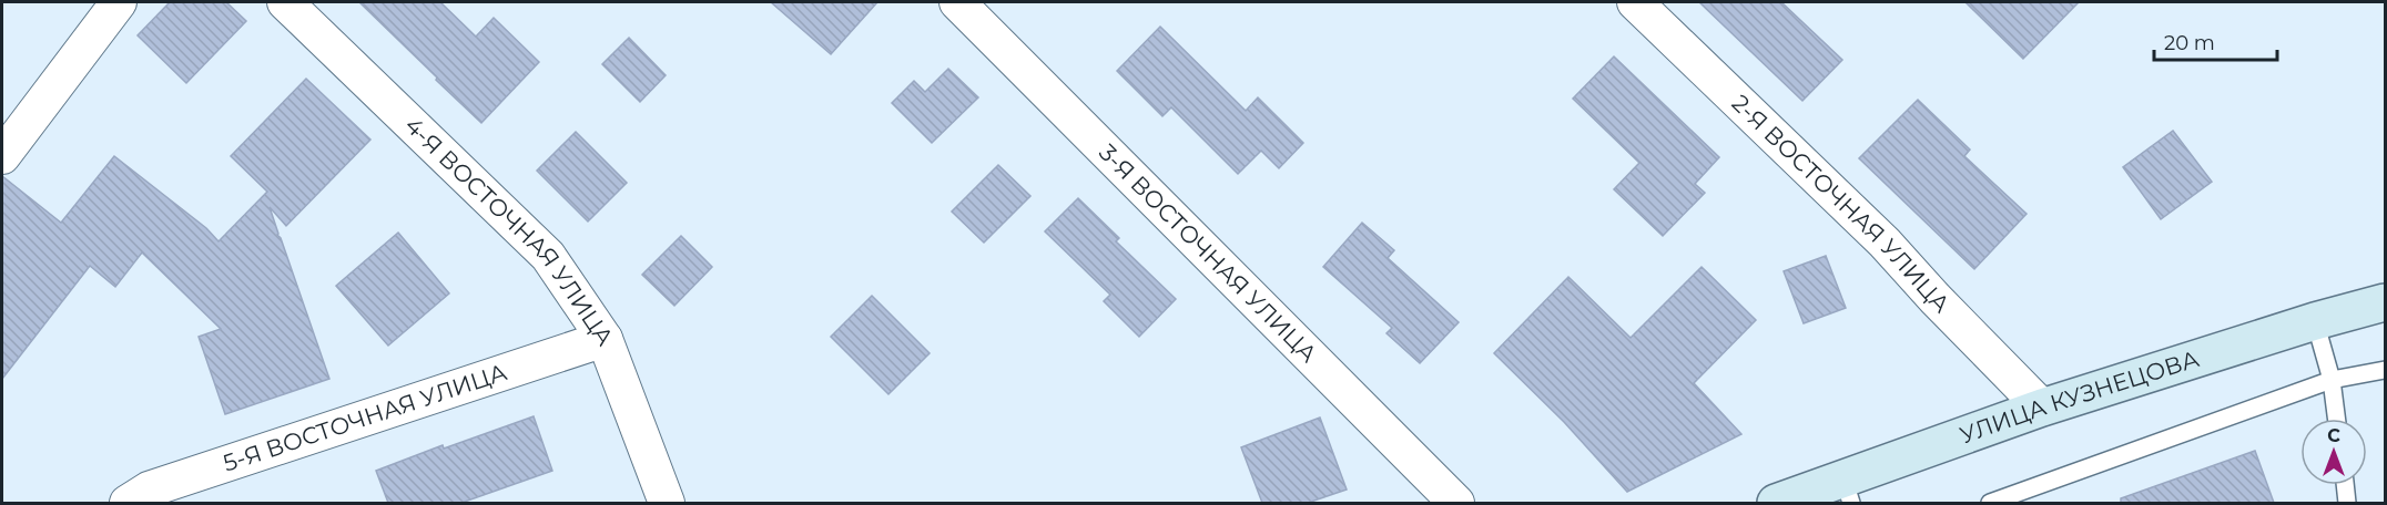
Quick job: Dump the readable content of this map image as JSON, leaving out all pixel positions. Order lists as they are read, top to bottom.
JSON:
{
  "streets": {
    "street": [
      "2-Я ВОСТОЧНАЯ УЛИЦА",
      "4-Я ВОСТОЧНАЯ УЛИЦА",
      "3-Я ВОСТОЧНАЯ УЛИЦА",
      "УЛИЦА КУЗНЕЦОВА",
      "5-Я ВОСТОЧНАЯ УЛИЦА"
    ]
  },
  "crossings": [
    ["2-Я ВОСТОЧНАЯ УЛИЦА", "УЛИЦА КУЗНЕЦОВА"],
    ["4-Я ВОСТОЧНАЯ УЛИЦА", "5-Я ВОСТОЧНАЯ УЛИЦА"]
  ],
  "scale_bar": "20 m",
  "north": "top"
}
